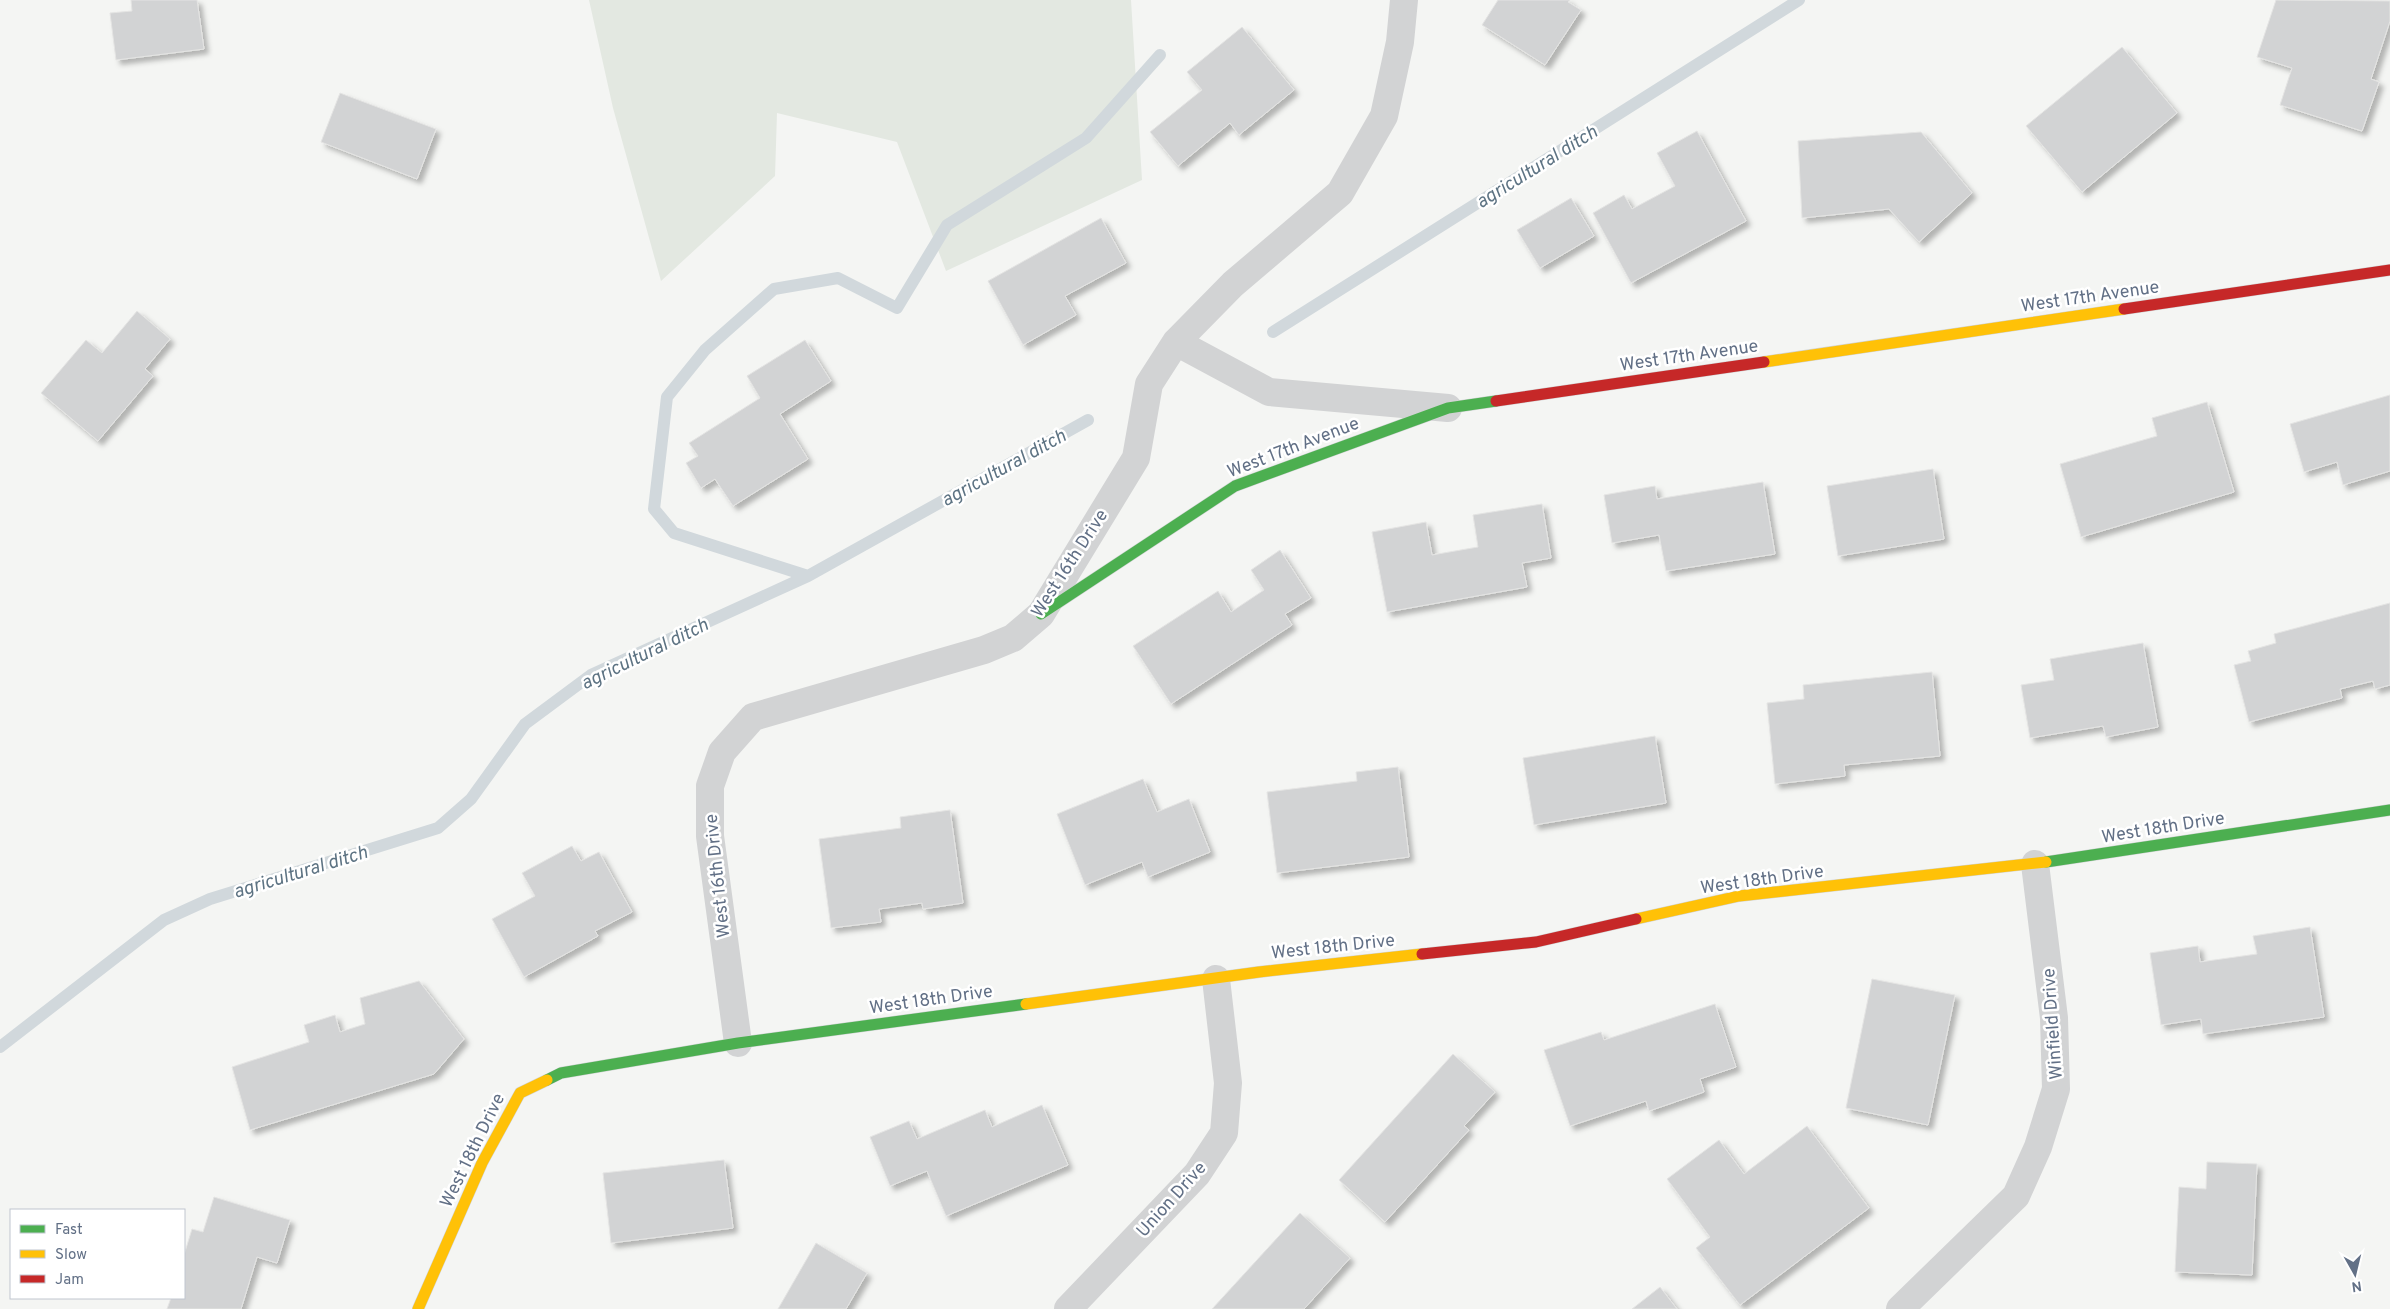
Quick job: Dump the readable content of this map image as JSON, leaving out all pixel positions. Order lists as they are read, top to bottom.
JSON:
{
  "streets": {
    "street": [
      "West 17th Avenue",
      "West 16th Drive",
      "West 18th Drive",
      "Winfield Drive",
      "Union Drive"
    ]
  },
  "crossings": [
    ["West 17th Avenue", "West 16th Drive"],
    ["West 16th Drive", "West 18th Drive"],
    ["West 18th Drive", "Winfield Drive"],
    ["West 18th Drive", "Union Drive"]
  ],
  "water": ["agricultural ditch"],
  "legend": ["Fast", "Slow", "Jam"],
  "north": "bottom"
}
